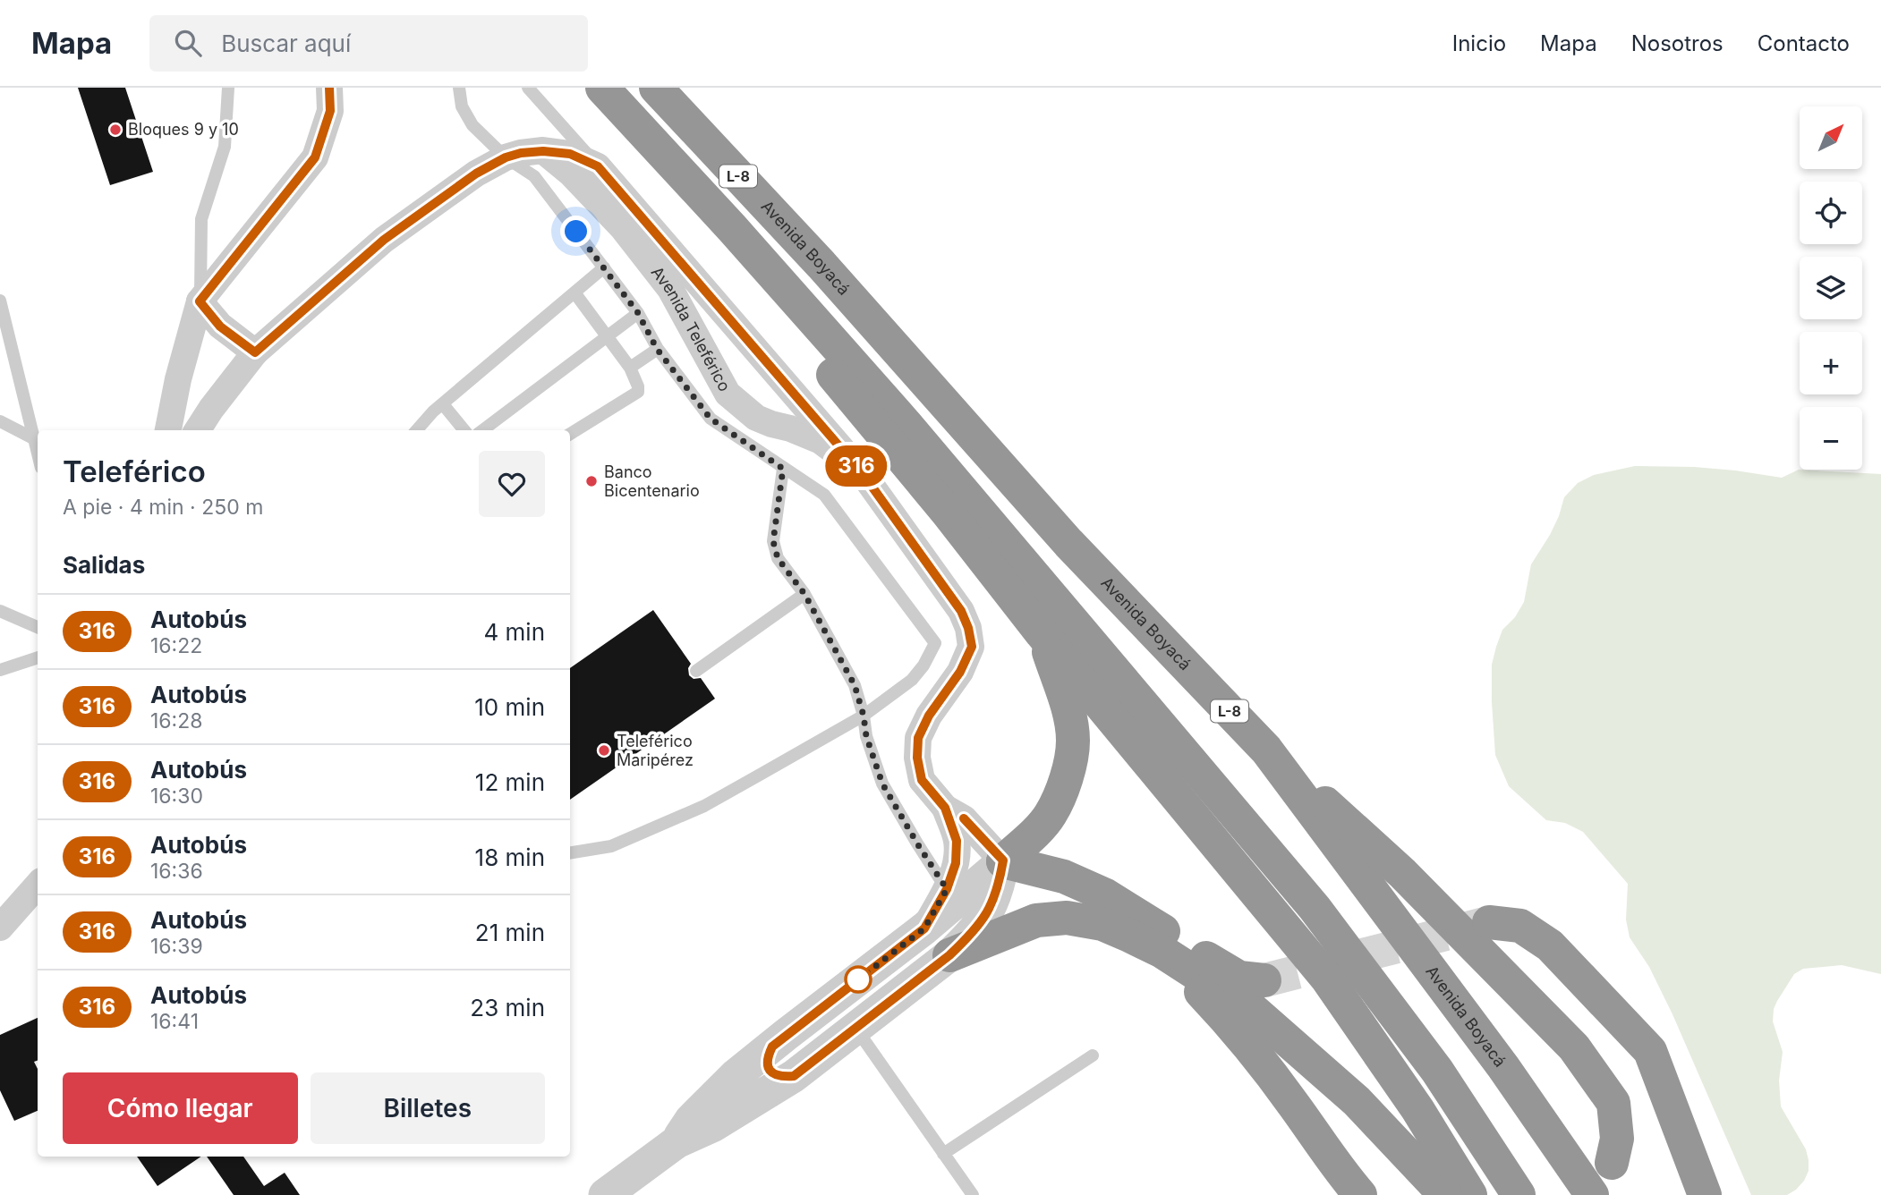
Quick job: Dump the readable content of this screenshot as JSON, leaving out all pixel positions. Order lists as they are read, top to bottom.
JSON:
{
  "streets": {
    "highway": ["L-8", "Avenida Boyacá"],
    "street": ["Avenida Teleférico"]
  },
  "places": ["Bloques 9 y 10", "Banco Bicentenario", "Teleférico Maripérez"],
  "lines": ["bus line 316"],
  "north": "top right",
  "page": {
    "header": "Mapa",
    "search": "Buscar aquí",
    "nav": [
      "Inicio",
      "Mapa",
      "Nosotros",
      "Contacto"
    ],
    "on_map": "316",
    "map_buttons": ["+", "−"],
    "heading": [
      ["Teleférico", "A pie · 4 min · 250 m"],
      "Salidas"
    ],
    "list": [
      {
        "mark": "316",
        "name": "Autobús",
        "note": "16:22",
        "value": "4 min"
      },
      {
        "mark": "316",
        "name": "Autobús",
        "note": "16:28",
        "value": "10 min"
      },
      {
        "mark": "316",
        "name": "Autobús",
        "note": "16:30",
        "value": "12 min"
      },
      {
        "mark": "316",
        "name": "Autobús",
        "note": "16:36",
        "value": "18 min"
      },
      {
        "mark": "316",
        "name": "Autobús",
        "note": "16:39",
        "value": "21 min"
      },
      {
        "mark": "316",
        "name": "Autobús",
        "note": "16:41",
        "value": "23 min"
      }
    ],
    "buttons": ["Cómo llegar", "Billetes"]
  }
}
